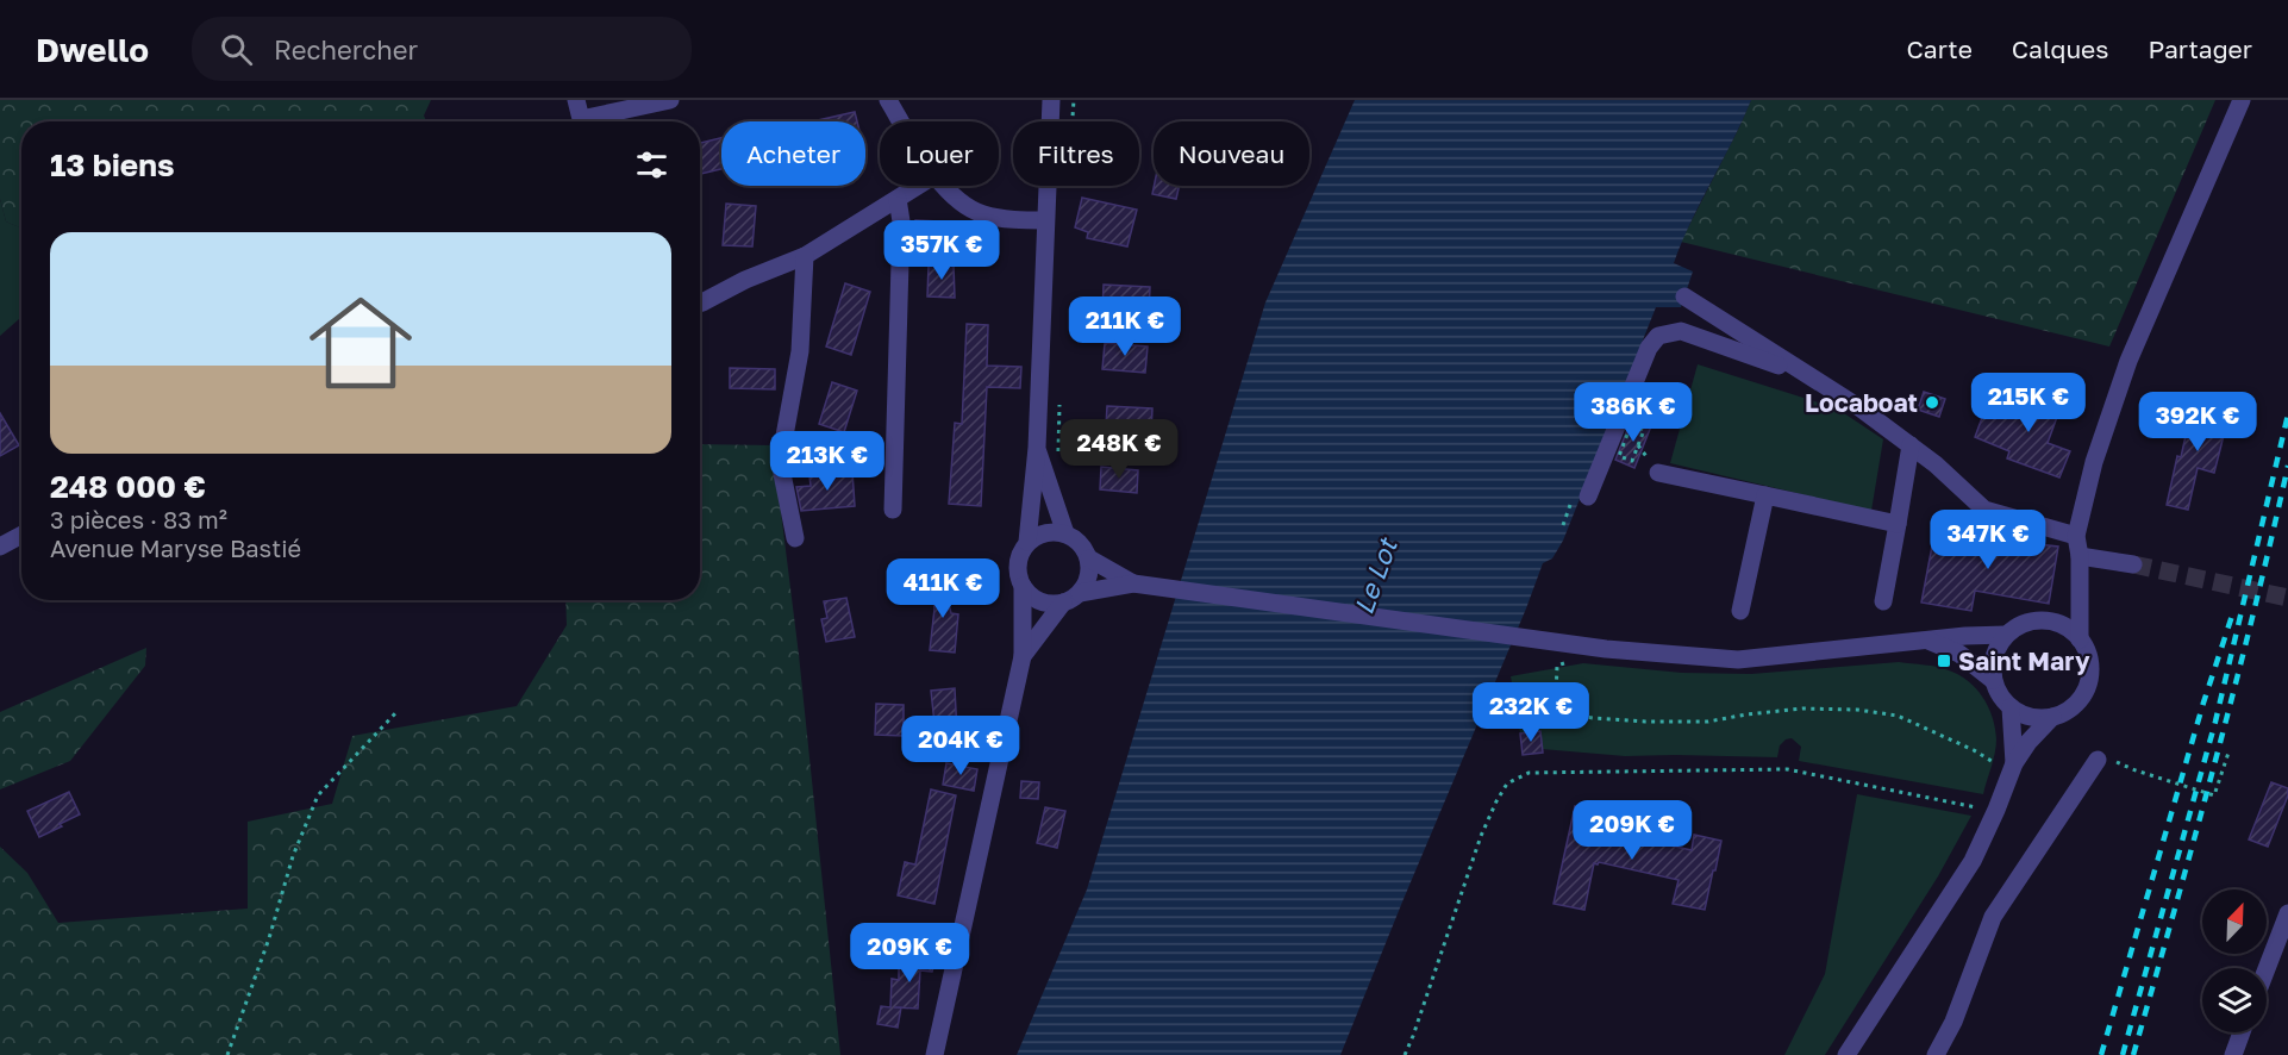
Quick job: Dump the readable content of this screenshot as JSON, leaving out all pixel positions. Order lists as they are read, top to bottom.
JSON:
{
  "water": ["Le Lot"],
  "places": {
    "other": ["Locaboat"],
    "transit": ["Saint Mary"]
  },
  "north": "top right",
  "page": {
    "header": "Dwello",
    "search": "Rechercher",
    "nav": ["Carte", "Calques", "Partager"],
    "chip": [
      "Acheter",
      "Louer",
      "Filtres",
      "Nouveau"
    ],
    "heading": "13 biens",
    "list": [
      {
        "name": "248 000 €",
        "note": "3 pièces · 83 m² · Avenue Maryse Bastié"
      }
    ],
    "price": [
      "357K €",
      "211K €",
      "215K €",
      "386K €",
      "392K €",
      "248K €",
      "213K €",
      "347K €",
      "411K €",
      "232K €",
      "204K €",
      "209K €",
      "209K €"
    ]
  }
}
